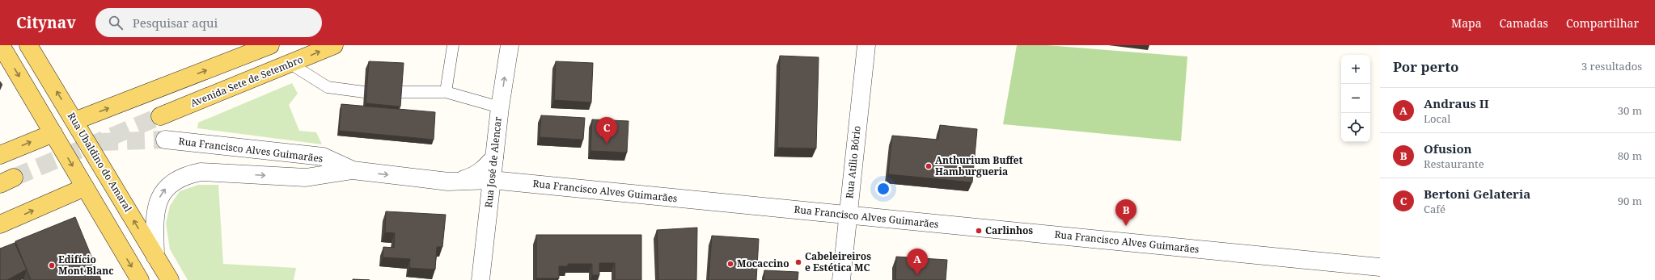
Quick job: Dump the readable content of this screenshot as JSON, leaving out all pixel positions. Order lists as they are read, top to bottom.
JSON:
{
  "streets": {
    "main road": ["Avenida Sete de Setembro", "Rua Ubaldino do Amaral"],
    "street": ["Rua Francisco Alves Guimarães", "Rua José de Alencar", "Rua Atílio Bório"]
  },
  "crossings": [
    ["Rua Francisco Alves Guimarães", "Rua Ubaldino do Amaral"],
    ["Rua Francisco Alves Guimarães", "Rua José de Alencar"],
    ["Rua Francisco Alves Guimarães", "Rua Atílio Bório"]
  ],
  "places": [
    "Anthurium Buffet Hamburgueria",
    "Carlinhos",
    "Cabeleireiros e Estética MC",
    "Mocaccino",
    "Edifício Mont Blanc"
  ],
  "page": {
    "header": "Citynav",
    "search": "Pesquisar aqui",
    "nav": ["Mapa", "Camadas", "Compartilhar"],
    "heading": ["Por perto", "3 resultados"],
    "map_buttons": ["+", "−"],
    "list": [
      {
        "mark": "A",
        "name": "Andraus II",
        "note": "Local",
        "value": "30 m"
      },
      {
        "mark": "B",
        "name": "Ofusion",
        "note": "Restaurante",
        "value": "80 m"
      },
      {
        "mark": "C",
        "name": "Bertoni Gelateria",
        "note": "Café",
        "value": "90 m"
      }
    ],
    "pins": ["C", "B", "A"]
  }
}
